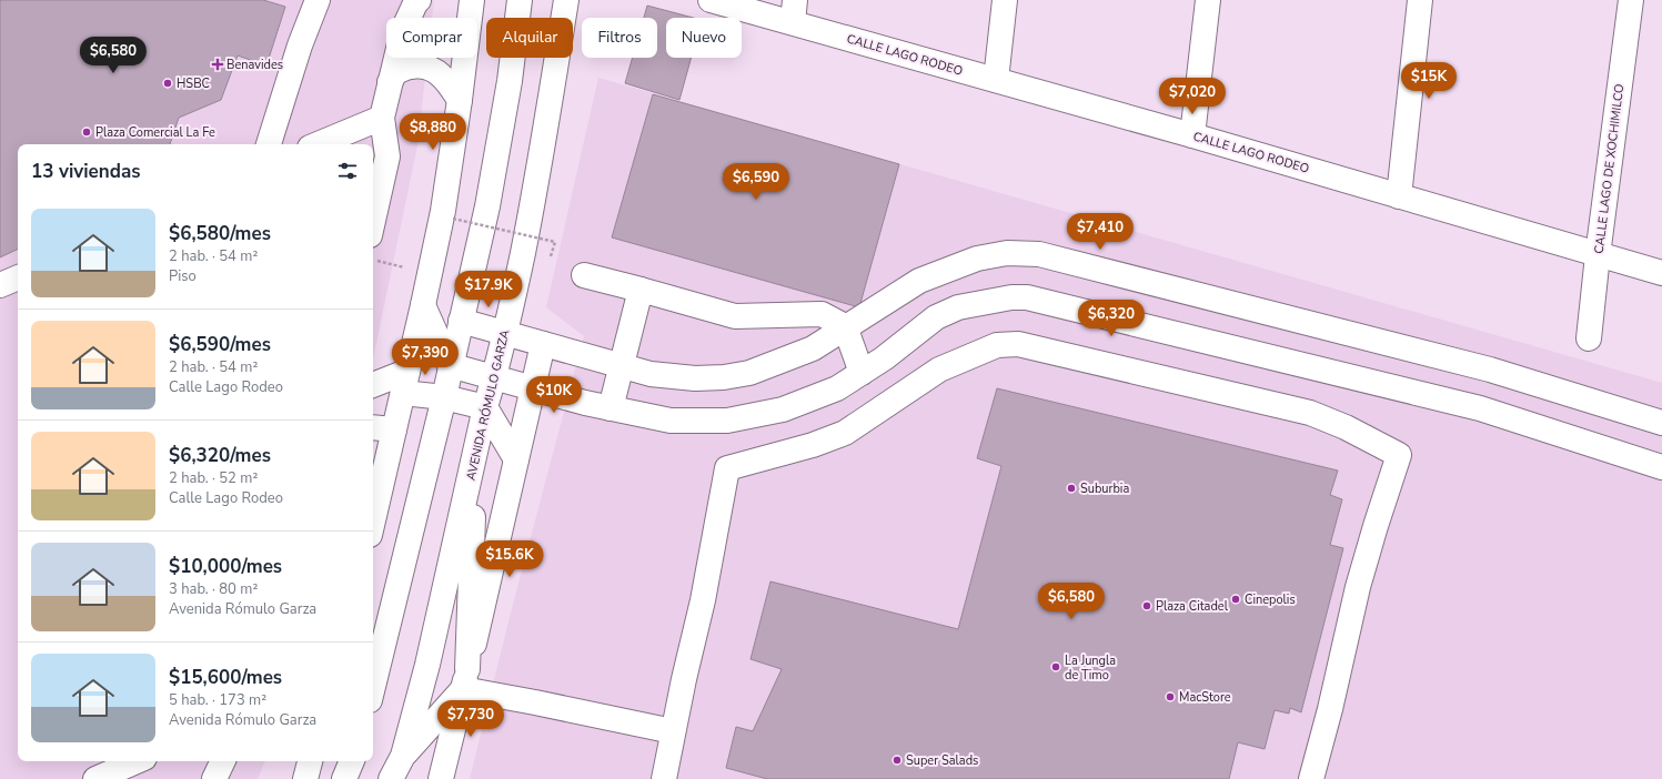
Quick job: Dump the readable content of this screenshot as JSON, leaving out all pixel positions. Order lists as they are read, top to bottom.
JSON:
{
  "streets": {
    "street": ["CALLE LAGO RODEO", "CALLE LAGO DE XOCHIMILCO", "AVENIDA RÓMULO GARZA"]
  },
  "crossings": [
    ["CALLE LAGO RODEO", "CALLE LAGO DE XOCHIMILCO"]
  ],
  "places": {
    "health": ["Benavides"],
    "other": [
      "HSBC",
      "Plaza Comercial La Fe",
      "Suburbia",
      "Cinepolis",
      "Plaza Citadel",
      "La Jungla de Timo",
      "MacStore",
      "Super Salads"
    ]
  },
  "page": {
    "chip": [
      "Comprar",
      "Alquilar",
      "Filtros",
      "Nuevo"
    ],
    "price": [
      "$6,580",
      "$15K",
      "$7,020",
      "$8,880",
      "$6,590",
      "$7,410",
      "$17.9K",
      "$6,320",
      "$7,390",
      "$10K",
      "$15.6K",
      "$6,580",
      "$7,730"
    ],
    "heading": "13 viviendas",
    "list": [
      {
        "name": "$6,580/mes",
        "note": "2 hab. · 54 m² · Piso"
      },
      {
        "name": "$6,590/mes",
        "note": "2 hab. · 54 m² · Calle Lago Rodeo"
      },
      {
        "name": "$6,320/mes",
        "note": "2 hab. · 52 m² · Calle Lago Rodeo"
      },
      {
        "name": "$10,000/mes",
        "note": "3 hab. · 80 m² · Avenida Rómulo Garza"
      },
      {
        "name": "$15,600/mes",
        "note": "5 hab. · 173 m² · Avenida Rómulo Garza"
      }
    ]
  }
}
